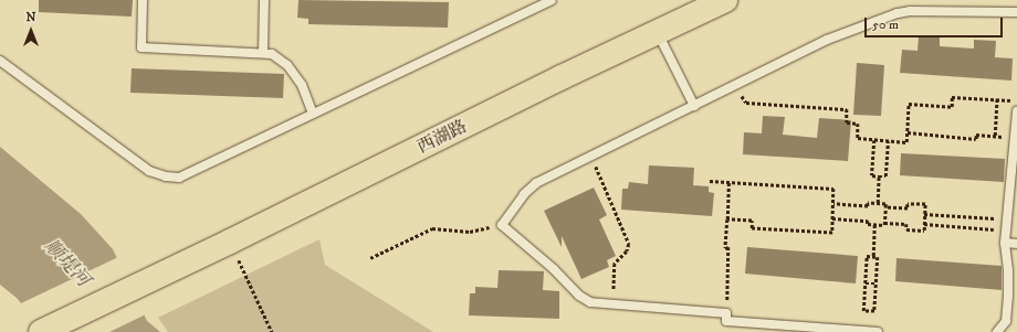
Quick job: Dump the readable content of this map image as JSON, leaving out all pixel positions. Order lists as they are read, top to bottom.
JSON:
{
  "streets": {
    "main road": ["西湖路"]
  },
  "water": ["顺堤河"],
  "scale_bar": "50 m",
  "north": "top"
}
